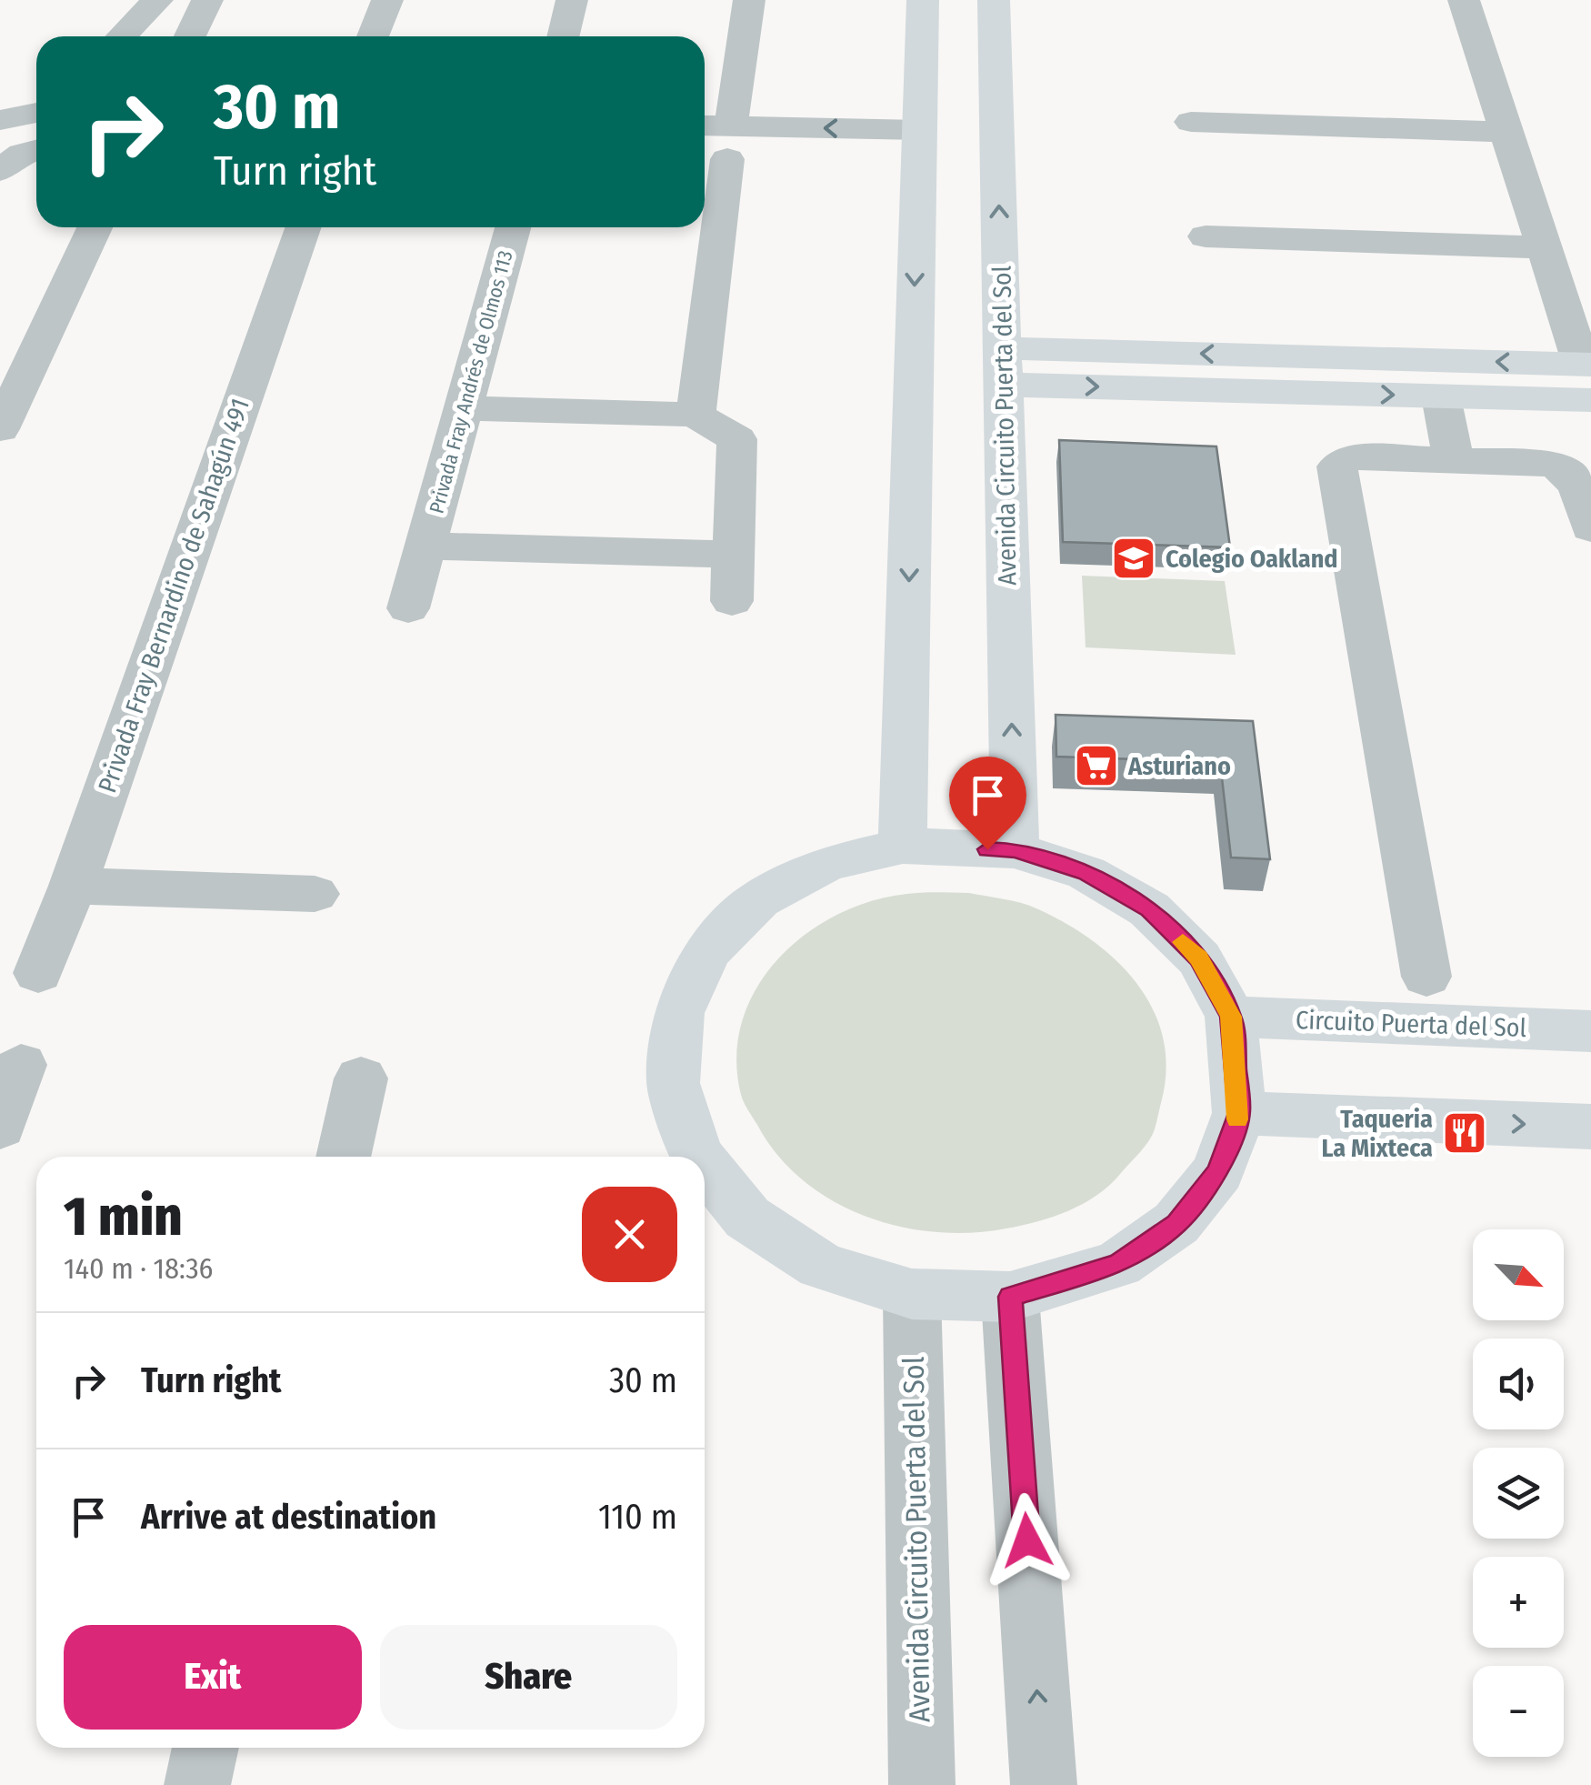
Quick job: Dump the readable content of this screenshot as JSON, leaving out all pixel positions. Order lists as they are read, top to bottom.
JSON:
{
  "streets": {
    "street": [
      "Privada Fray Andrés de Olmos 113",
      "Avenida Circuito Puerta del Sol",
      "Privada Fray Bernardino de Sahagún 491",
      "Circuito Puerta del Sol"
    ]
  },
  "places": {
    "school or university": ["Colegio Oakland"],
    "supermarket": ["Asturiano"],
    "restaurant": ["Taqueria La Mixteca"]
  },
  "north": "bottom right",
  "page": {
    "turn": ["30 m", "Turn right"],
    "heading": ["1 min", "140 m · 18:36"],
    "map_buttons": ["+", "−"],
    "list": [
      {
        "name": "Turn right",
        "value": "30 m"
      },
      {
        "name": "Arrive at destination",
        "value": "110 m"
      }
    ],
    "buttons": ["Exit", "Share"]
  }
}
